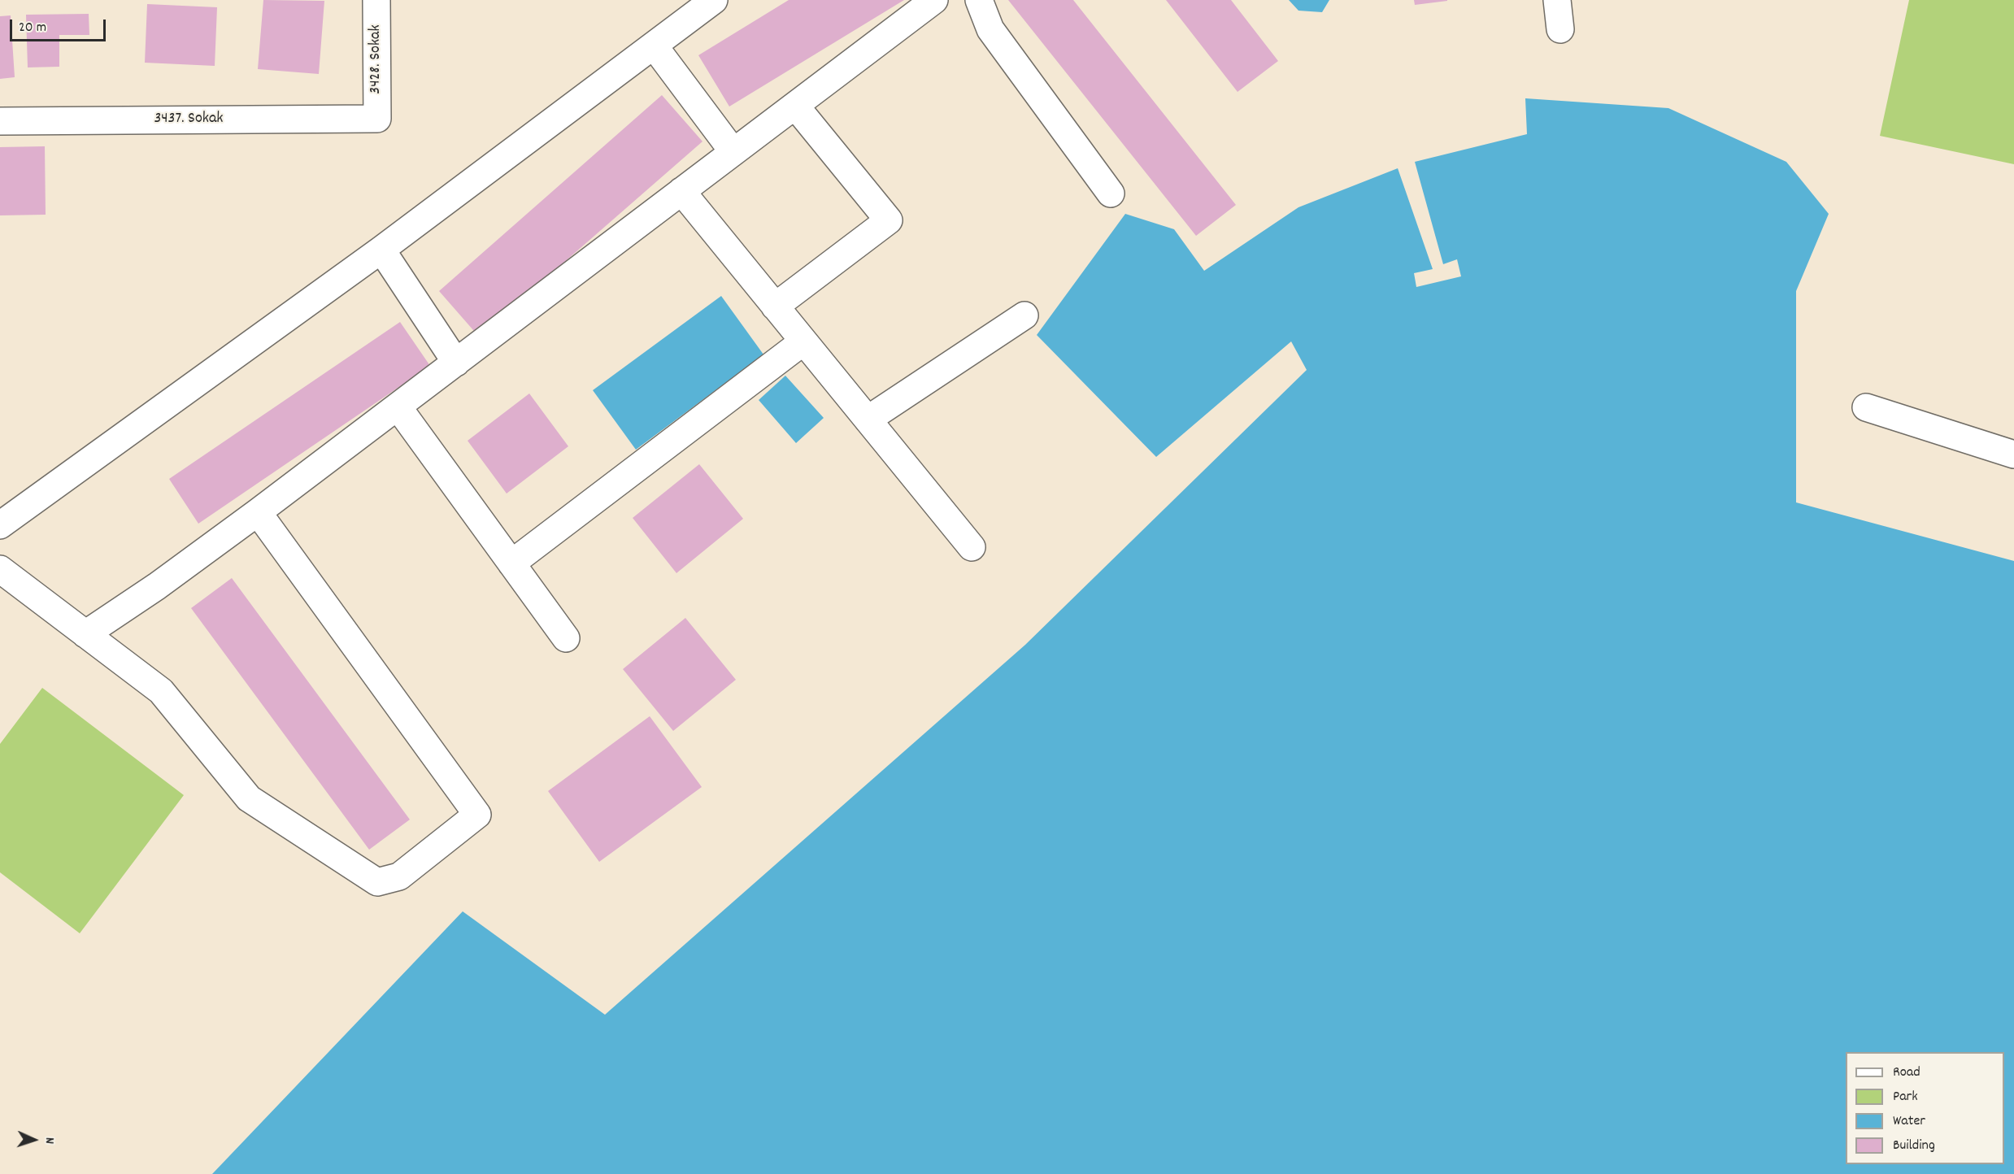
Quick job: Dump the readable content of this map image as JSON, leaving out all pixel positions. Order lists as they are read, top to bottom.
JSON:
{
  "streets": {
    "street": ["3428. Sokak", "3437. Sokak"]
  },
  "crossings": [
    ["3428. Sokak", "3437. Sokak"]
  ],
  "legend": [
    "Road",
    "Park",
    "Water",
    "Building"
  ],
  "scale_bar": "20 m",
  "north": "right"
}
